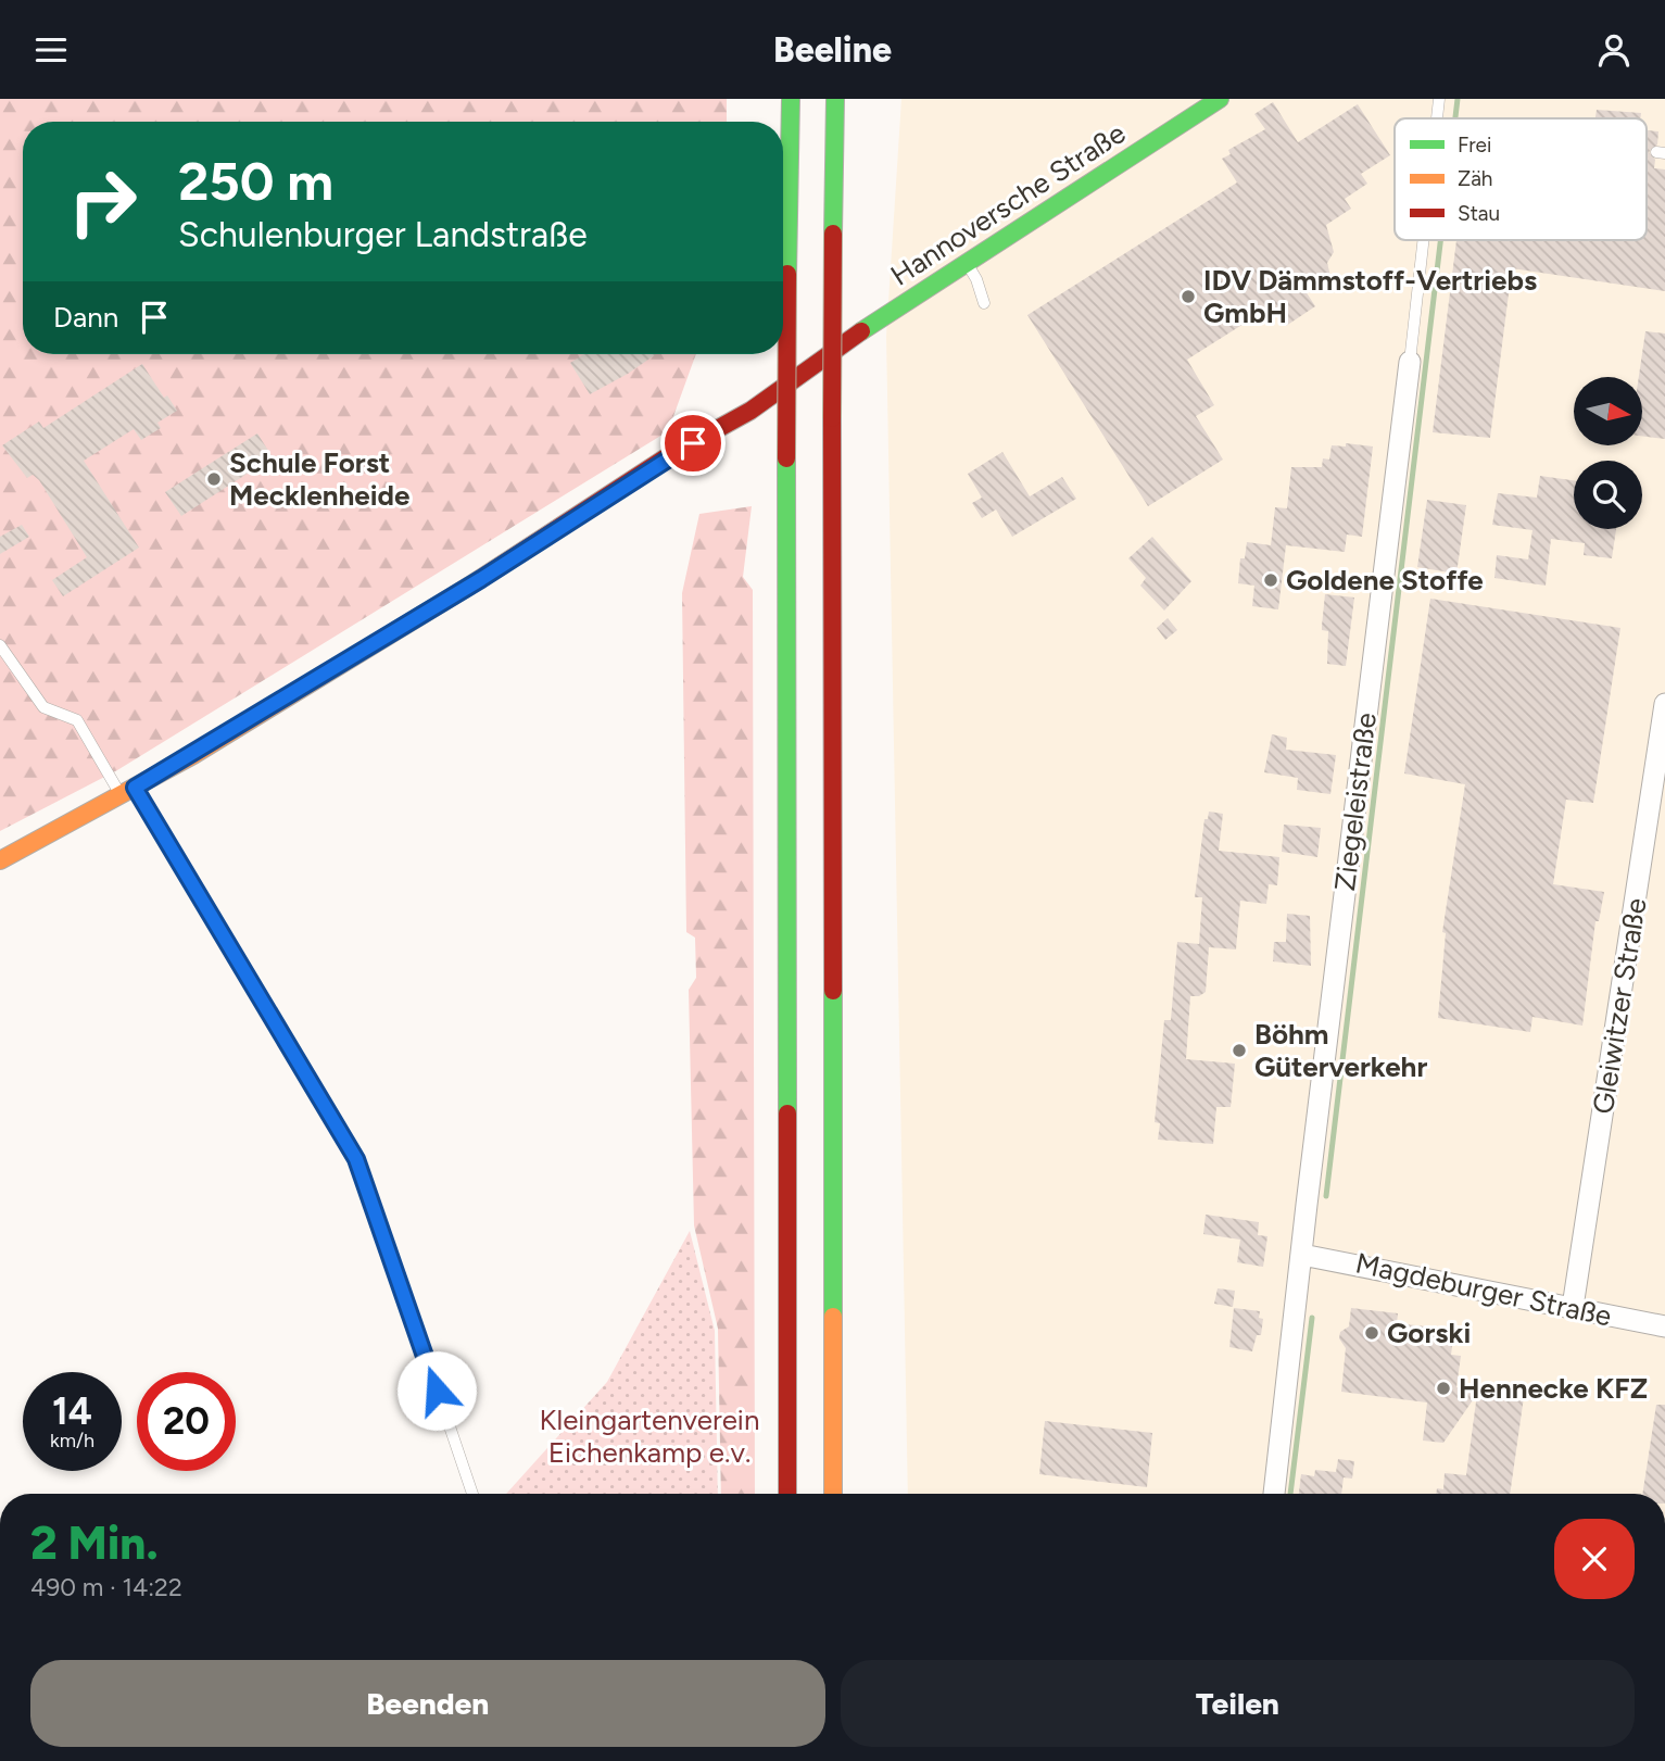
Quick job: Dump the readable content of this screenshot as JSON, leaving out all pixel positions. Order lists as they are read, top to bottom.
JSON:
{
  "streets": {
    "main road": ["Hannoversche Straße"],
    "street": ["Ziegeleistraße", "Gleiwitzer Straße", "Magdeburger Straße"]
  },
  "crossings": [
    ["Ziegeleistraße", "Magdeburger Straße"],
    ["Gleiwitzer Straße", "Magdeburger Straße"]
  ],
  "parks": ["Kleingartenverein Eichenkamp e.v."],
  "places": [
    "IDV Dämmstoff-Vertriebs GmbH",
    "Schule Forst Mecklenheide",
    "Goldene Stoffe",
    "Böhm Güterverkehr",
    "Gorski",
    "Hennecke KFZ"
  ],
  "legend": ["Frei", "Zäh", "Stau"],
  "north": "right",
  "page": {
    "header": "Beeline",
    "turn": ["250 m", "Schulenburger Landstraße"],
    "then": "Dann",
    "speed": "14 km/h",
    "limit": "20",
    "heading": ["2 Min.", "490 m · 14:22"],
    "buttons": ["Beenden", "Teilen"]
  }
}
